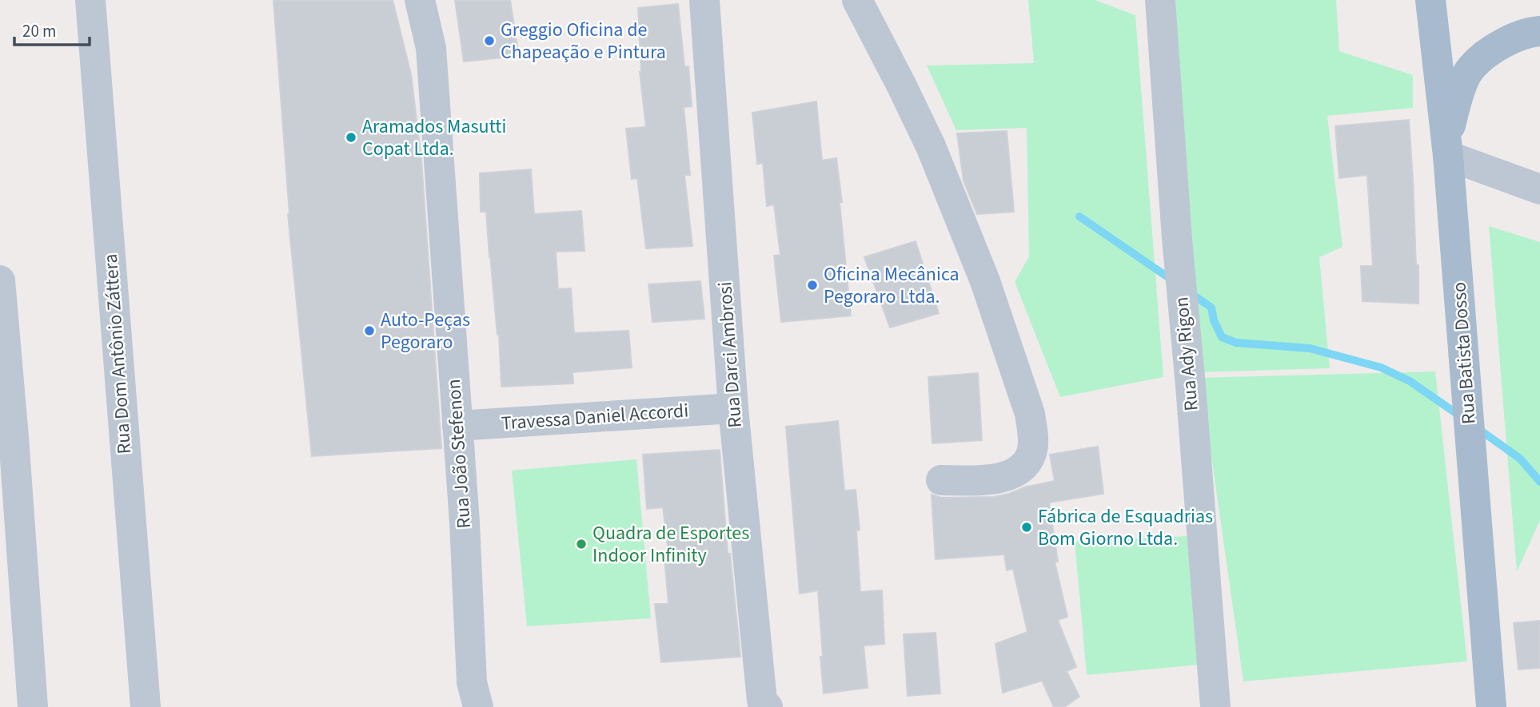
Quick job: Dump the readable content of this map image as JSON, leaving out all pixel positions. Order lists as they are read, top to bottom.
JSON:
{
  "streets": {
    "main road": ["Rua Batista Dosso"],
    "street": [
      "Rua Dom Antônio Záttera",
      "Rua Ady Rigon",
      "Rua Darci Ambrosi",
      "Travessa Daniel Accordi",
      "Rua João Stefenon"
    ]
  },
  "crossings": [
    ["Rua Darci Ambrosi", "Travessa Daniel Accordi"],
    ["Travessa Daniel Accordi", "Rua João Stefenon"]
  ],
  "places": [
    "Greggio Oficina de Chapeação e Pintura",
    "Aramados Masutti Copat Ltda.",
    "Oficina Mecânica Pegoraro Ltda.",
    "Auto-Peças Pegoraro",
    "Fábrica de Esquadrias Bom Giorno Ltda.",
    "Quadra de Esportes Indoor Infinity"
  ],
  "scale_bar": "20 m"
}
